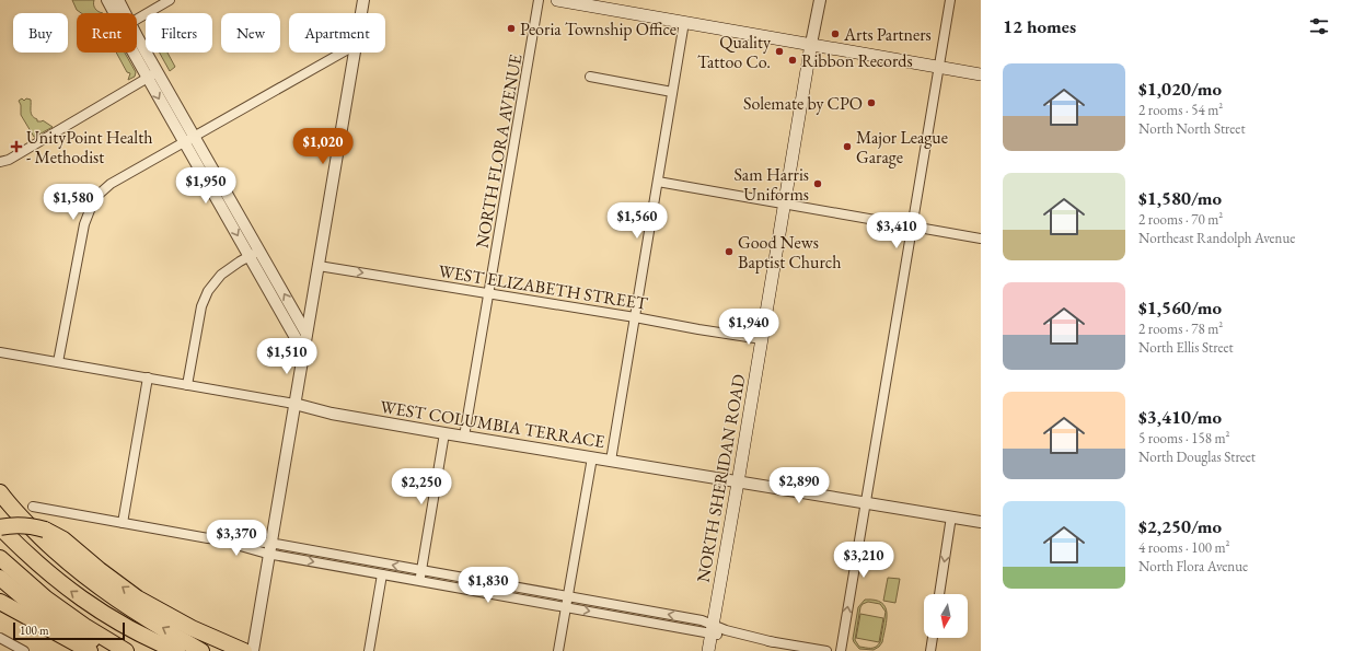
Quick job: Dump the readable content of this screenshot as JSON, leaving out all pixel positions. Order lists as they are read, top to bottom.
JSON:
{
  "streets": {
    "main road": ["NORTH SHERIDAN ROAD"],
    "street": ["NORTH FLORA AVENUE", "WEST ELIZABETH STREET", "WEST COLUMBIA TERRACE"]
  },
  "crossings": [
    ["NORTH FLORA AVENUE", "WEST ELIZABETH STREET"],
    ["NORTH FLORA AVENUE", "WEST COLUMBIA TERRACE"],
    ["WEST ELIZABETH STREET", "NORTH SHERIDAN ROAD"],
    ["WEST COLUMBIA TERRACE", "NORTH SHERIDAN ROAD"]
  ],
  "one_way": ["WEST ELIZABETH STREET"],
  "places": {
    "other": [
      "Peoria Township Office",
      "Arts Partners",
      "Quality Tattoo Co.",
      "Ribbon Records",
      "Solemate by CPO",
      "Major League Garage",
      "Sam Harris Uniforms",
      "Good News Baptist Church"
    ],
    "health": ["UnityPoint Health - Methodist"]
  },
  "scale_bar": "100 m",
  "north": "bottom",
  "page": {
    "heading": "12 homes",
    "chip": [
      "Buy",
      "Rent",
      "Filters",
      "New",
      "Apartment"
    ],
    "list": [
      {
        "name": "$1,020/mo",
        "note": "2 rooms · 54 m² · North North Street"
      },
      {
        "name": "$1,580/mo",
        "note": "2 rooms · 70 m² · Northeast Randolph Avenue"
      },
      {
        "name": "$1,560/mo",
        "note": "2 rooms · 78 m² · North Ellis Street"
      },
      {
        "name": "$3,410/mo",
        "note": "5 rooms · 158 m² · North Douglas Street"
      },
      {
        "name": "$2,250/mo",
        "note": "4 rooms · 100 m² · North Flora Avenue"
      }
    ],
    "price": [
      "$1,020",
      "$1,950",
      "$1,580",
      "$1,560",
      "$3,410",
      "$1,940",
      "$1,510",
      "$2,890",
      "$2,250",
      "$3,370",
      "$3,210",
      "$1,830"
    ],
    "scale": "100 m"
  }
}
